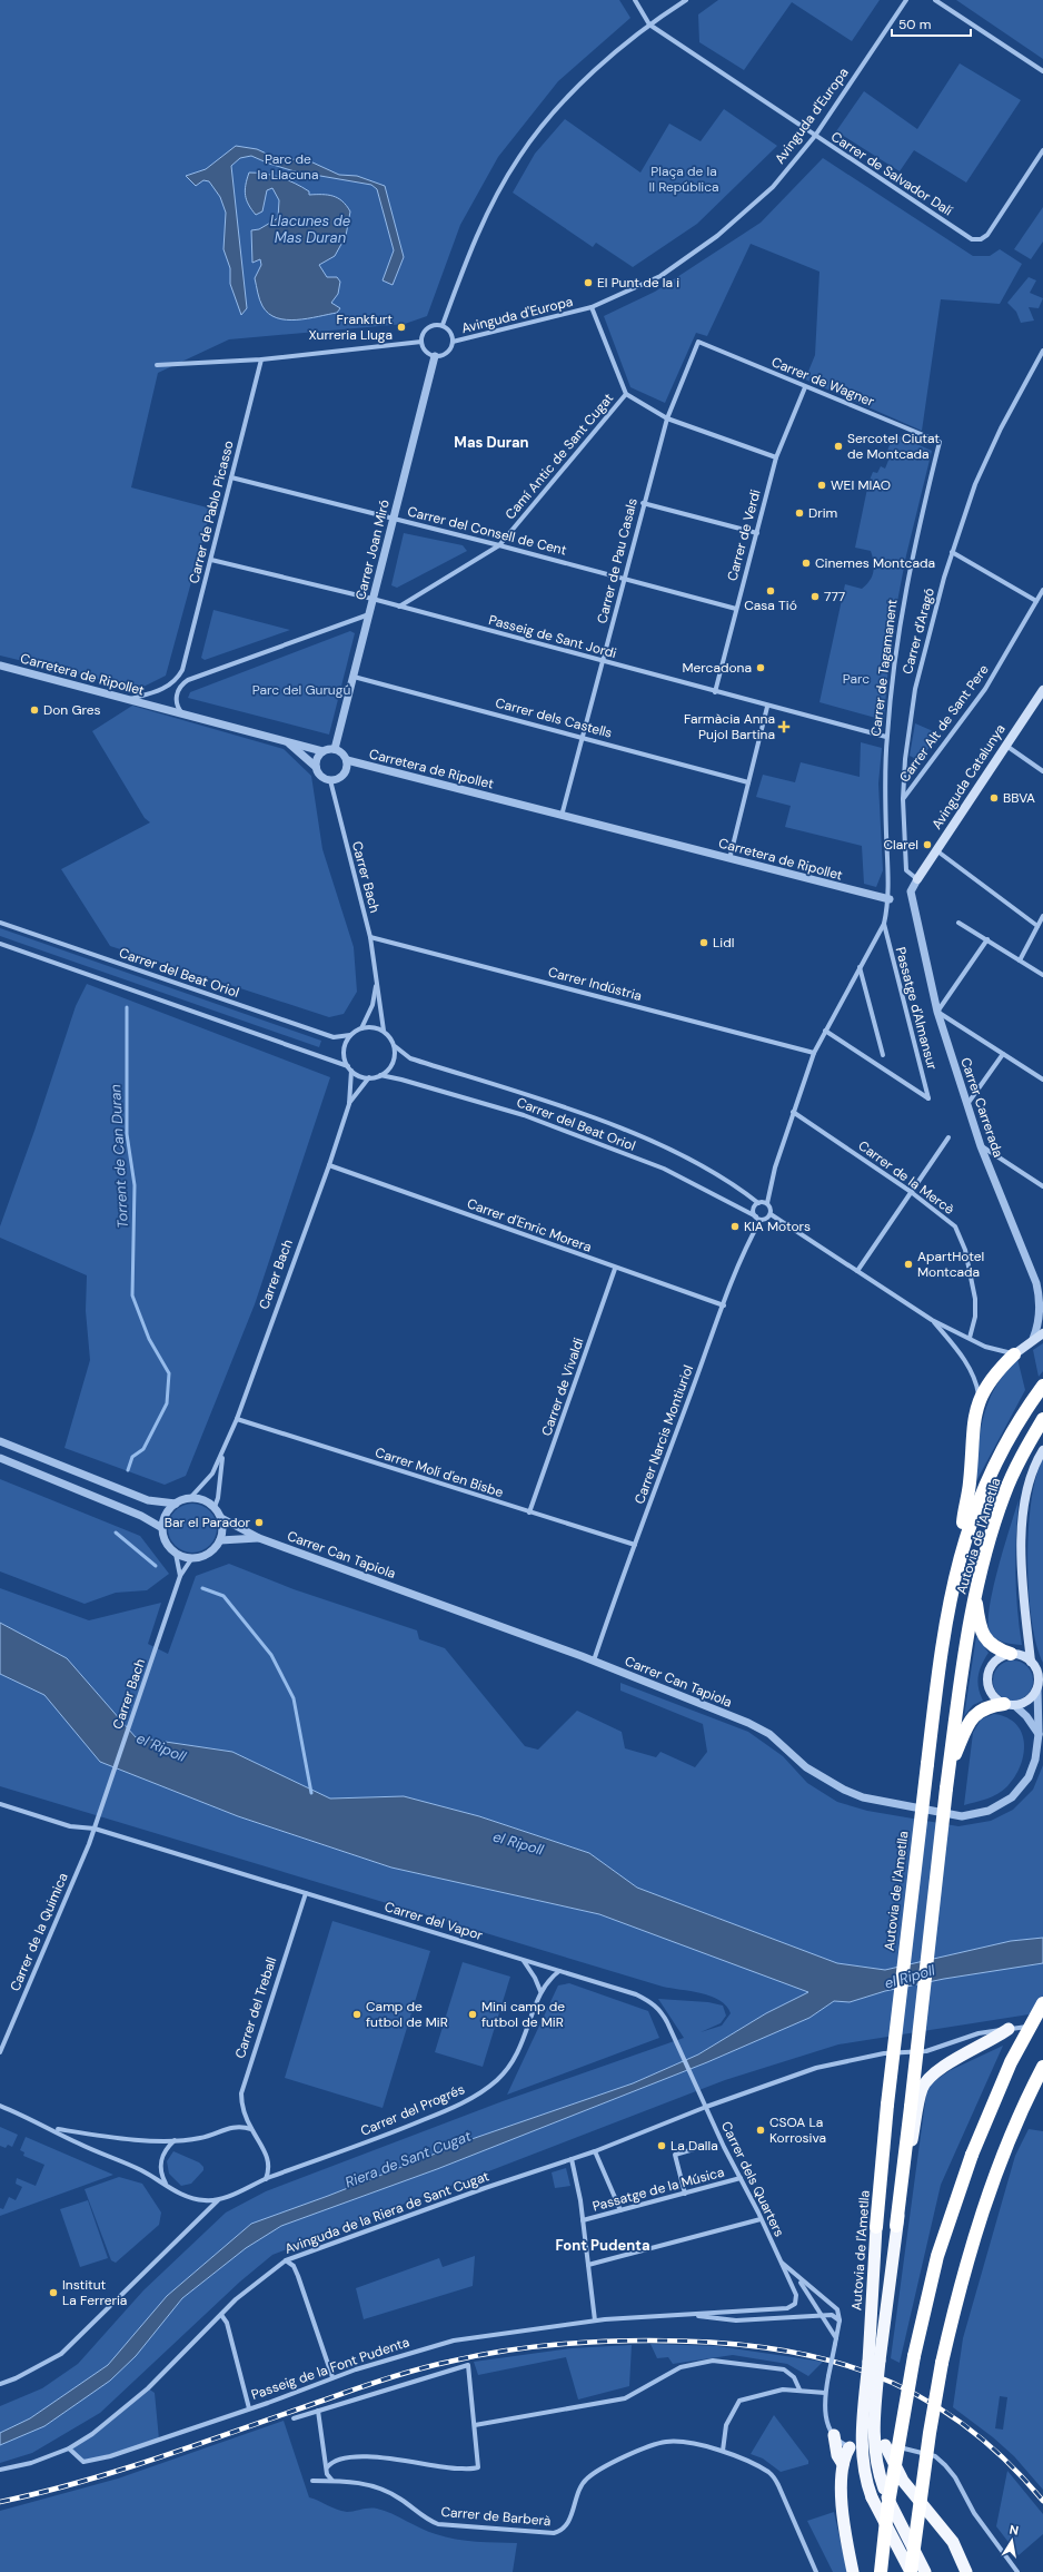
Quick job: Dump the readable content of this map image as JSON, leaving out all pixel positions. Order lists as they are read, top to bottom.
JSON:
{
  "streets": {
    "highway": ["Autovia de l'Ametlla"],
    "main road": ["Avinguda Catalunya"],
    "street": [
      "Avinguda d'Europa",
      "Carrer de Salvador Dalí",
      "Carrer de Wagner",
      "Camí Antic de Sant Cugat",
      "Carrer de Pablo Picasso",
      "Carrer del Consell de Cent",
      "Carrer de Verdi",
      "Carrer Joan Miró",
      "Carrer de Pau Casals",
      "Carrer d'Aragó",
      "Passeig de Sant Jordi",
      "Carrer de Tagamanent",
      "Carretera de Ripollet",
      "Carrer dels Castells",
      "Carrer Alt de Sant Pere",
      "Carrer Bach",
      "Carrer del Beat Oriol",
      "Carrer Indústria",
      "Passatge d'Almansur",
      "Carrer Carrerada",
      "Carrer de la Mercè",
      "Carrer d'Enric Morera",
      "Carrer de Vivaldi",
      "Carrer Narcis Montiuriol",
      "Carrer Molí d'en Bisbe",
      "Carrer Can Tapiola",
      "Carrer del Vapor",
      "Carrer de la Quimica",
      "Carrer del Treball",
      "Carrer del Progrés",
      "Carrer dels Quarters",
      "Passatge de la Música",
      "Avinguda de la Riera de Sant Cugat",
      "Passeig de la Font Pudenta",
      "Carrer de Barberà"
    ]
  },
  "crossings": [
    ["Avinguda d'Europa", "Carrer de Salvador Dalí"],
    ["Avinguda d'Europa", "Carrer Joan Miró"],
    ["Carrer de Wagner", "Carrer de Verdi"],
    ["Carrer de Wagner", "Carrer de Pau Casals"],
    ["Carrer de Wagner", "Carrer de Tagamanent"],
    ["Camí Antic de Sant Cugat", "Carrer del Consell de Cent"],
    ["Camí Antic de Sant Cugat", "Passeig de Sant Jordi"],
    ["Carrer de Pablo Picasso", "Carrer del Consell de Cent"],
    ["Carrer de Pablo Picasso", "Passeig de Sant Jordi"],
    ["Carrer de Pablo Picasso", "Carretera de Ripollet"],
    ["Carrer del Consell de Cent", "Carrer de Verdi"],
    ["Carrer del Consell de Cent", "Carrer Joan Miró"],
    ["Carrer del Consell de Cent", "Carrer de Pau Casals"],
    ["Carrer de Verdi", "Passeig de Sant Jordi"],
    ["Carrer Joan Miró", "Passeig de Sant Jordi"],
    ["Carrer Joan Miró", "Carretera de Ripollet"],
    ["Carrer Joan Miró", "Carrer dels Castells"],
    ["Carrer Joan Miró", "Carrer Bach"],
    ["Carrer de Pau Casals", "Passeig de Sant Jordi"],
    ["Carrer de Pau Casals", "Carretera de Ripollet"],
    ["Carrer de Pau Casals", "Carrer dels Castells"],
    ["Carrer d'Aragó", "Carrer Alt de Sant Pere"],
    ["Carrer d'Aragó", "Avinguda Catalunya"],
    ["Carrer d'Aragó", "Carrer Carrerada"],
    ["Passeig de Sant Jordi", "Carrer de Tagamanent"],
    ["Carrer de Tagamanent", "Carretera de Ripollet"],
    ["Carretera de Ripollet", "Carrer Bach"],
    ["Avinguda Catalunya", "Carrer Carrerada"],
    ["Carrer Bach", "Carrer del Beat Oriol"],
    ["Carrer Bach", "Carrer Indústria"],
    ["Carrer Bach", "Carrer d'Enric Morera"],
    ["Carrer Bach", "Carrer Molí d'en Bisbe"],
    ["Carrer Bach", "Carrer Can Tapiola"],
    ["Carrer Bach", "Carrer de la Quimica"],
    ["Carrer del Beat Oriol", "Carrer Narcis Montiuriol"],
    ["Carrer d'Enric Morera", "Carrer de Vivaldi"],
    ["Carrer d'Enric Morera", "Carrer Narcis Montiuriol"],
    ["Carrer de Vivaldi", "Carrer Molí d'en Bisbe"],
    ["Carrer Narcis Montiuriol", "Carrer Molí d'en Bisbe"],
    ["Carrer Narcis Montiuriol", "Carrer Can Tapiola"],
    ["Carrer del Vapor", "Carrer de la Quimica"],
    ["Carrer del Vapor", "Carrer del Treball"],
    ["Carrer del Vapor", "Carrer del Progrés"],
    ["Carrer del Vapor", "Carrer dels Quarters"],
    ["Carrer del Vapor", "Avinguda de la Riera de Sant Cugat"],
    ["Carrer del Treball", "Carrer del Progrés"],
    ["Carrer dels Quarters", "Passatge de la Música"],
    ["Carrer dels Quarters", "Avinguda de la Riera de Sant Cugat"],
    ["Carrer dels Quarters", "Passeig de la Font Pudenta"],
    ["Avinguda de la Riera de Sant Cugat", "Passeig de la Font Pudenta"]
  ],
  "districts": ["Mas Duran", "Font Pudenta"],
  "water": [
    "Llacunes de Mas Duran",
    "Torrent de Can Duran",
    "el Ripoll",
    "Riera de Sant Cugat"
  ],
  "parks": [
    "Parc de la Llacuna",
    "Plaça de la II República",
    "Parc",
    "Parc del Gurugú"
  ],
  "places": {
    "other": [
      "El Punt de la i",
      "Frankfurt Xurreria Lluga",
      "Sercotel Ciutat de Montcada",
      "WEI MIAO",
      "Drim",
      "Cinemes Montcada",
      "Casa Tió",
      "777",
      "Mercadona",
      "Don Gres",
      "BBVA",
      "Clarel",
      "Lidl",
      "KIA Motors",
      "ApartHotel Montcada",
      "Bar el Parador",
      "Camp de futbol de MiR",
      "Mini camp de futbol de MiR",
      "CSOA La Korrosiva",
      "La Dalla",
      "Institut La Ferreria"
    ],
    "health": ["Farmàcia Anna Pujol Bartina"]
  },
  "scale_bar": "50 m",
  "north": "top"
}
